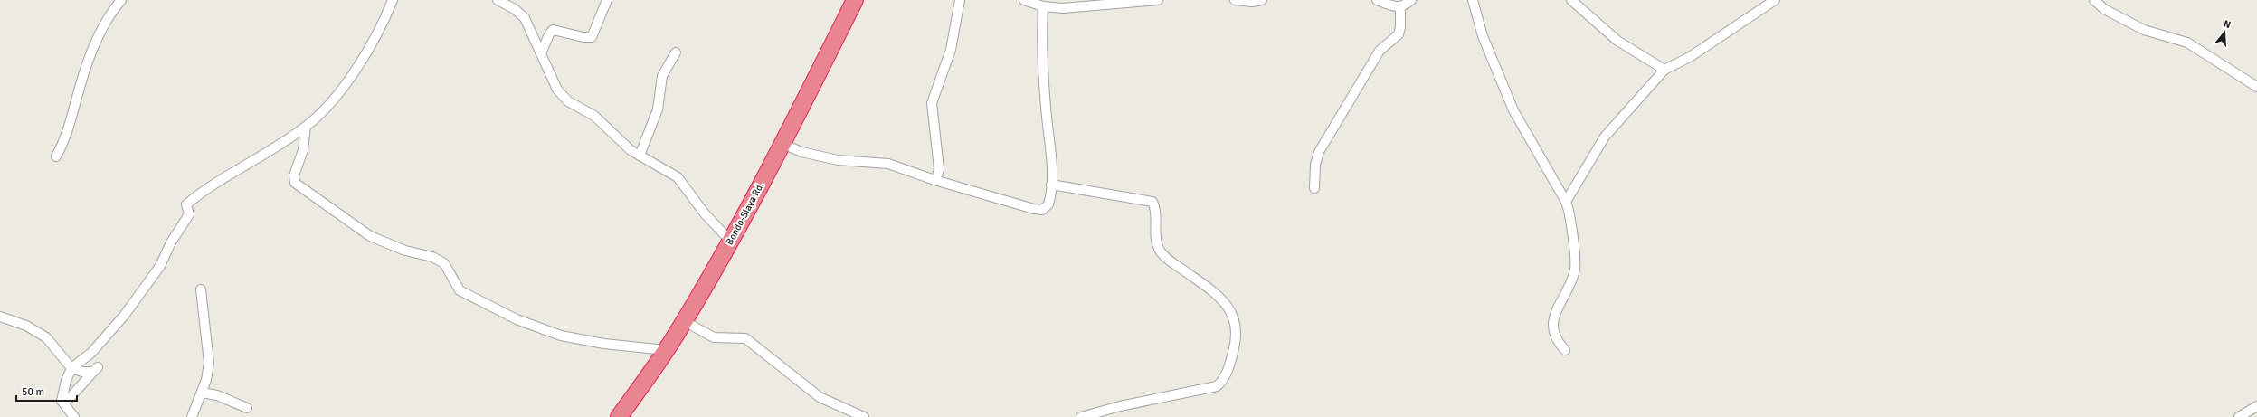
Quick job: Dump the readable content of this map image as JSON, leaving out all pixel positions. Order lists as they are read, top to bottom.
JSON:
{
  "streets": {
    "highway": ["Bondo-Siaya Rd."]
  },
  "scale_bar": "50 m",
  "north": "top"
}
